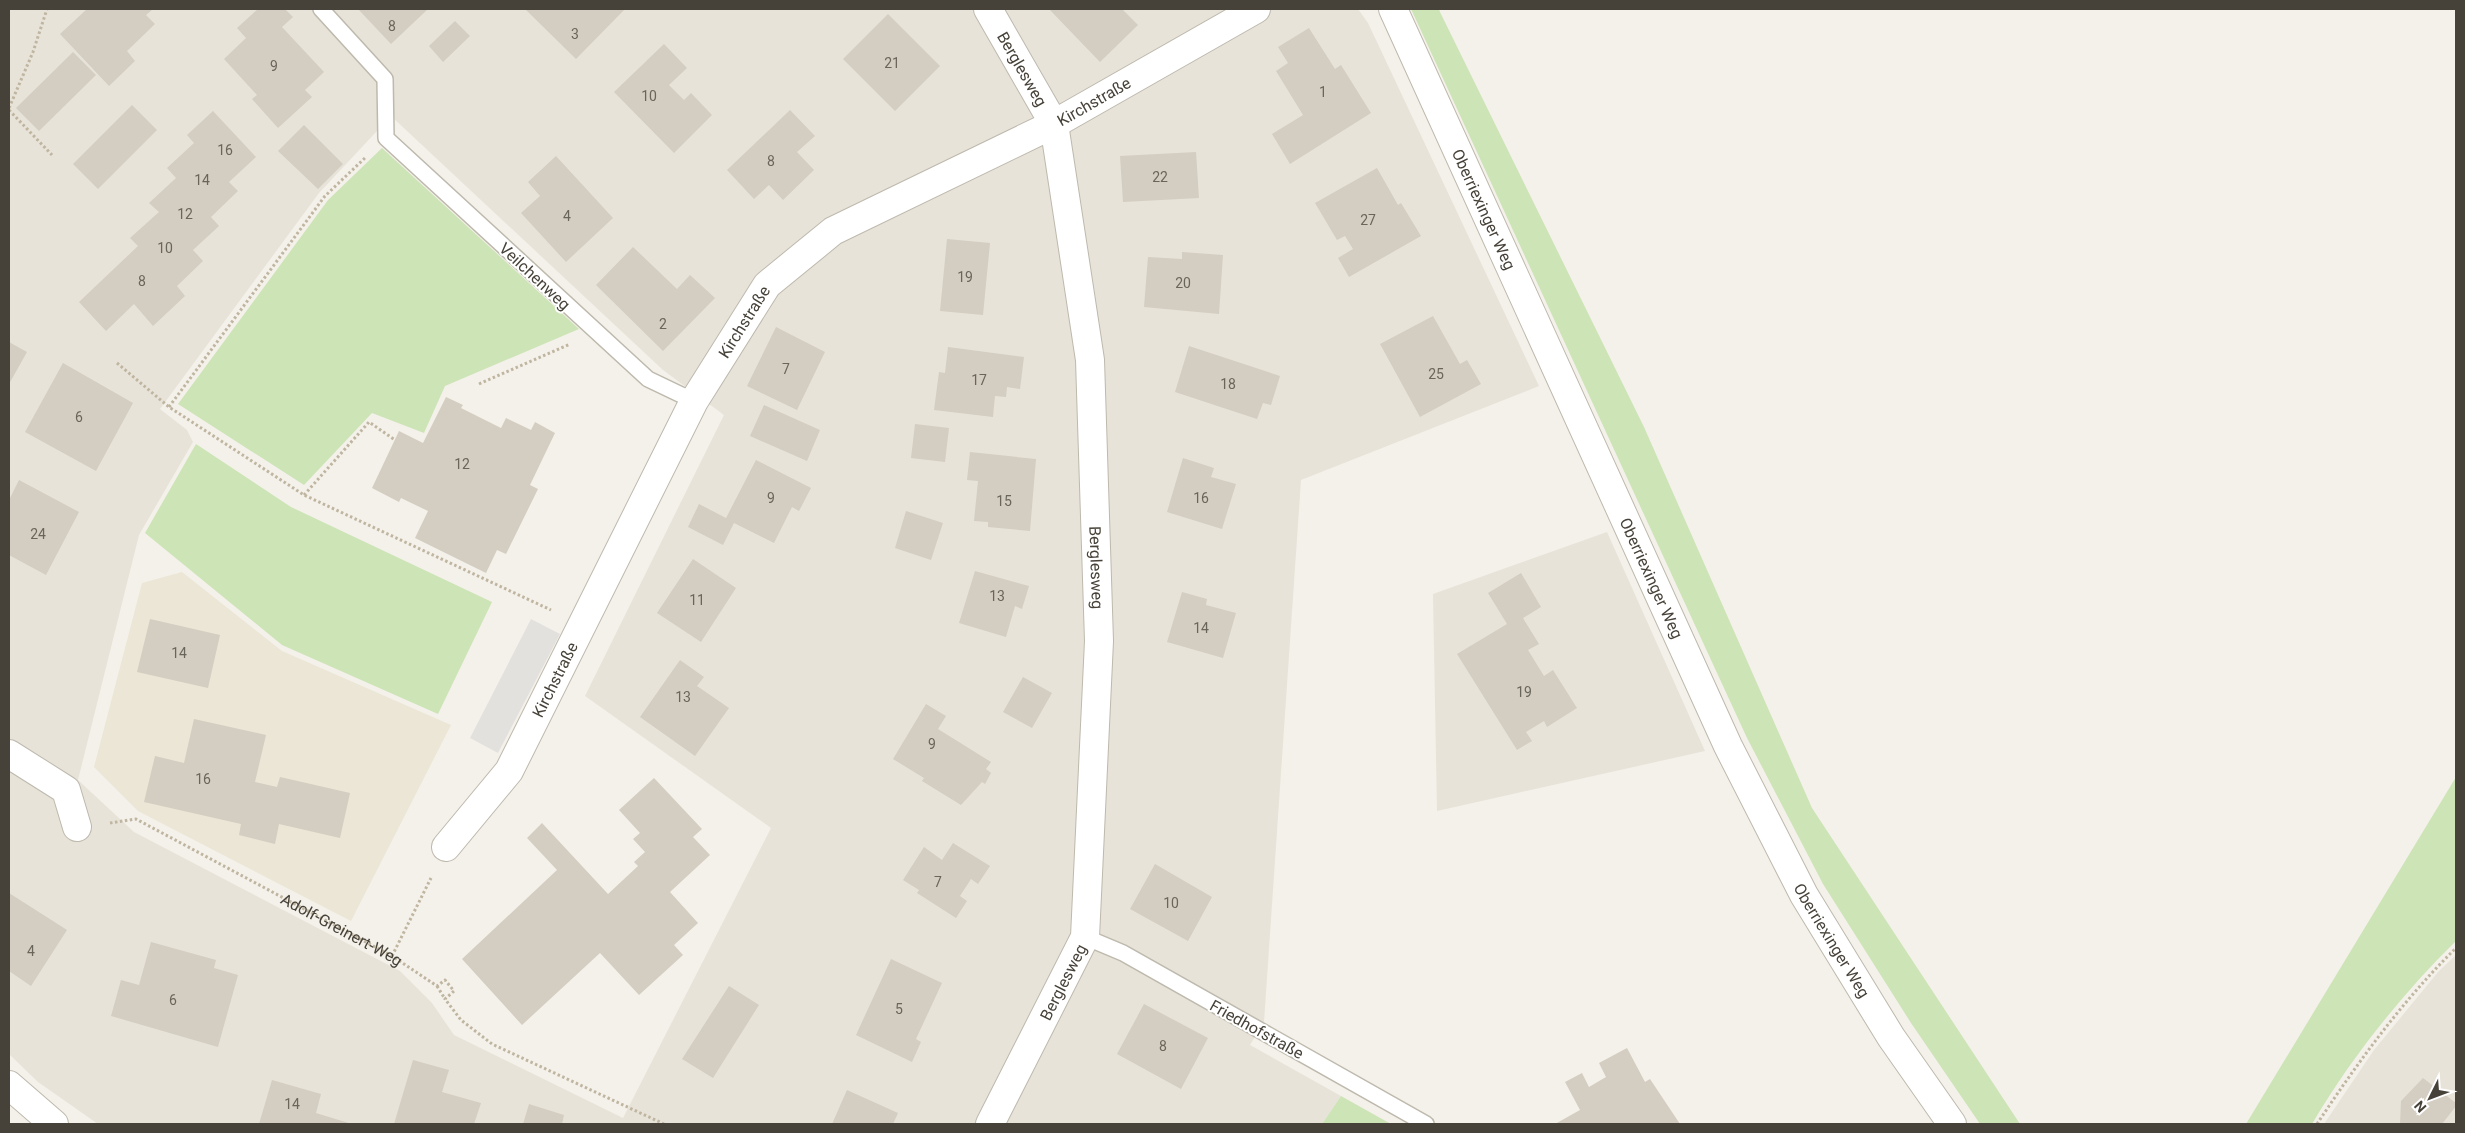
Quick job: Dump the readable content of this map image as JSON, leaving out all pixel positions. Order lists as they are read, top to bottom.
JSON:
{
  "streets": {
    "street": ["Berglesweg", "Kirchstraße", "Oberriexinger Weg"],
    "lane": ["Veilchenweg", "Friedhofstraße"],
    "path": ["Adolf-Greinert-Weg"]
  },
  "crossings": [
    ["Berglesweg", "Kirchstraße"],
    ["Berglesweg", "Friedhofstraße"],
    ["Kirchstraße", "Veilchenweg"]
  ],
  "house_numbers": [
    "8",
    "3",
    "21",
    "9",
    "1",
    "10",
    "16",
    "8",
    "22",
    "14",
    "12",
    "4",
    "27",
    "10",
    "19",
    "8",
    "20",
    "2",
    "7",
    "25",
    "17",
    "18",
    "6",
    "12",
    "9",
    "16",
    "15",
    "24",
    "13",
    "11",
    "14",
    "14",
    "19",
    "13",
    "9",
    "16",
    "7",
    "10",
    "4",
    "6",
    "5",
    "8",
    "14"
  ],
  "north": "bottom left"
}
